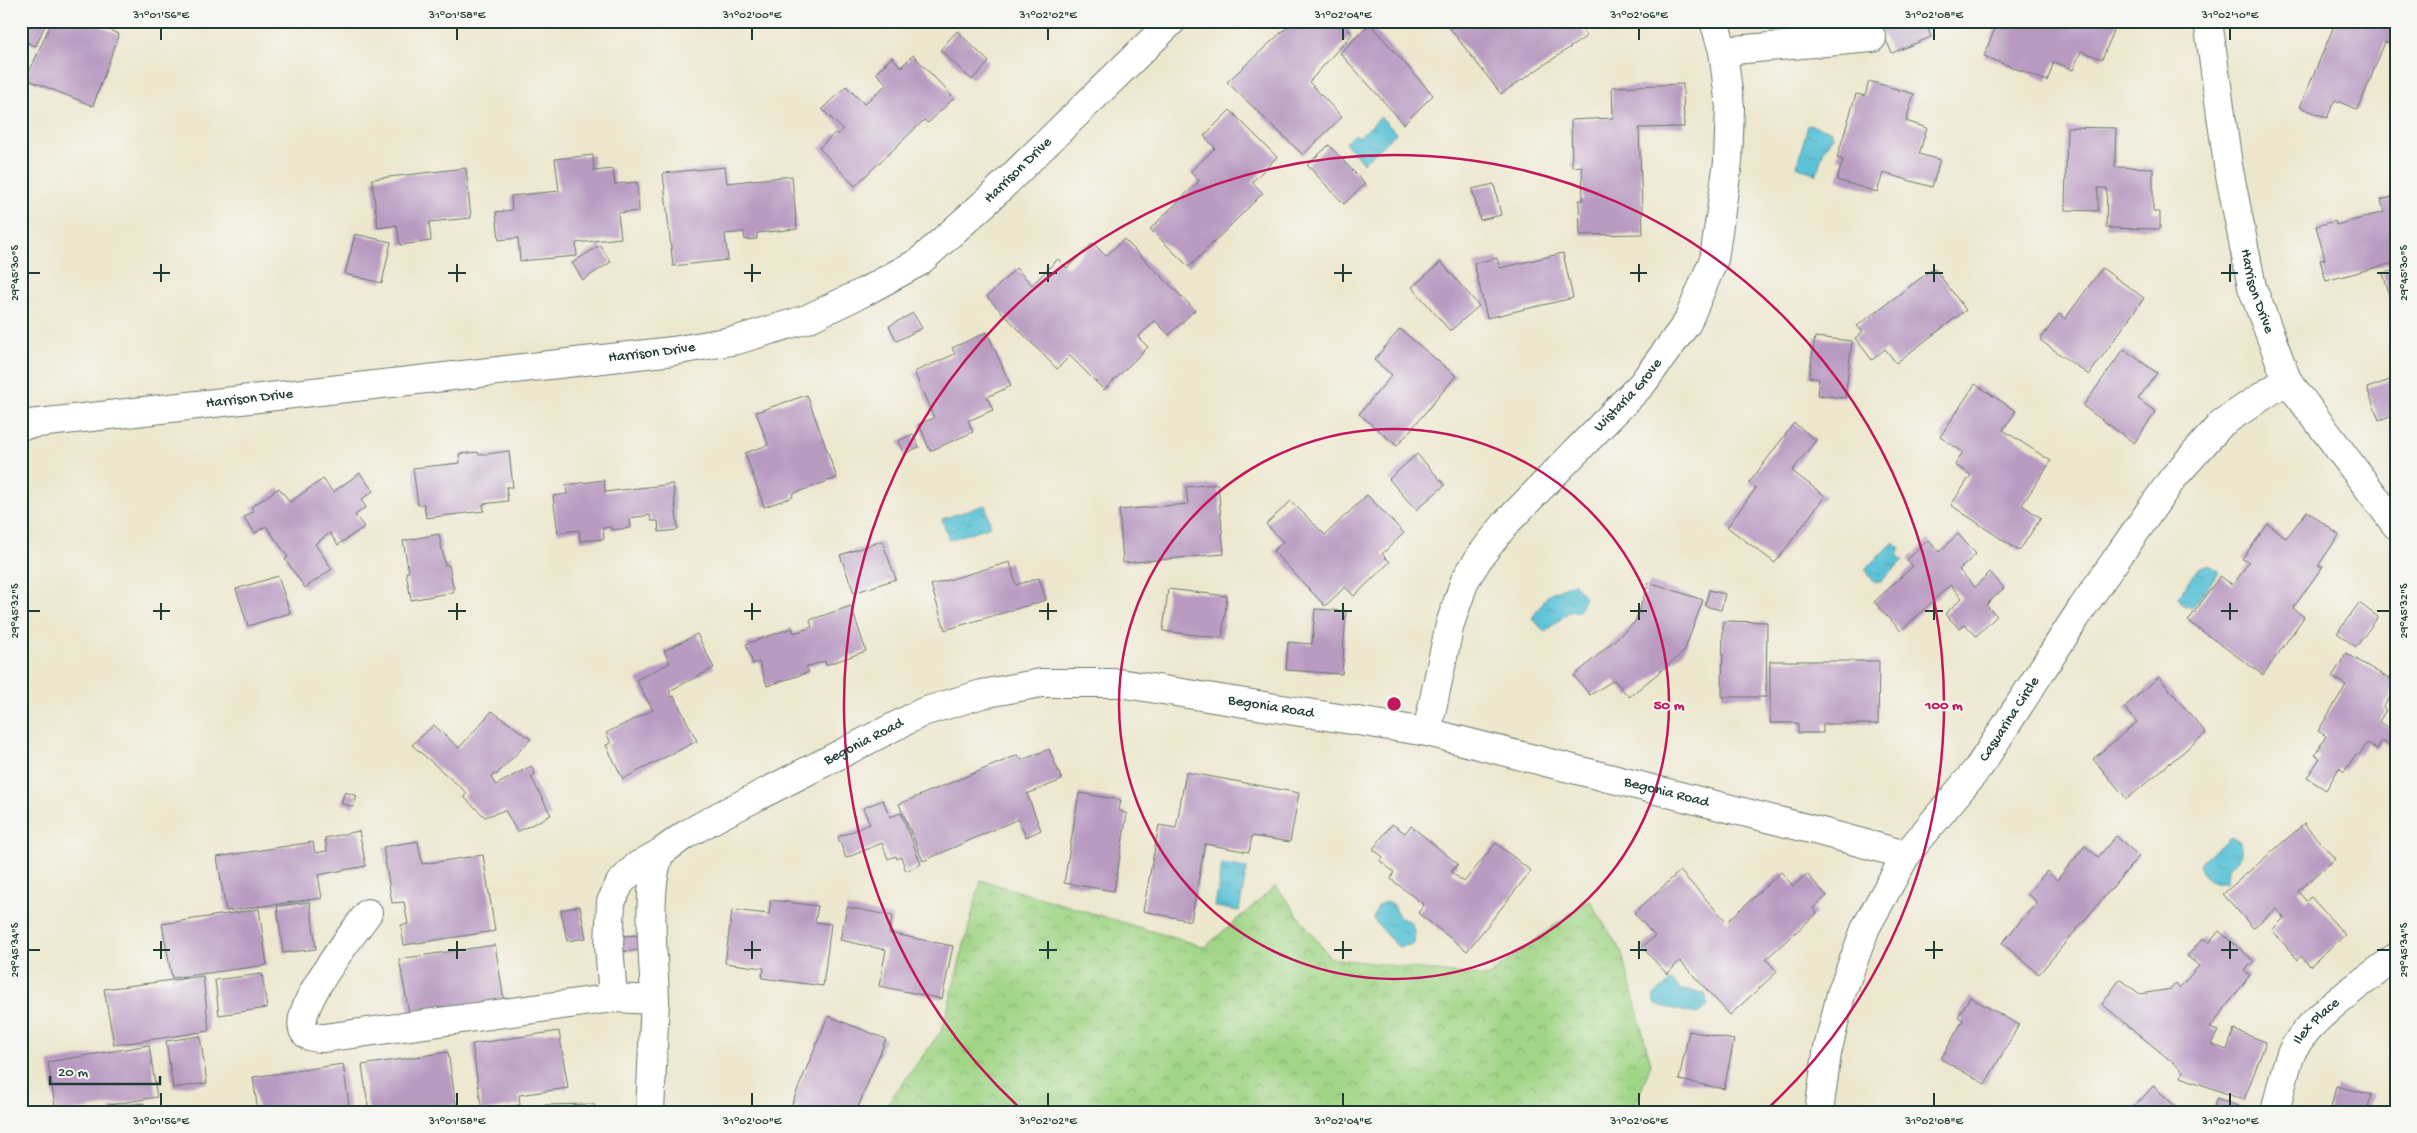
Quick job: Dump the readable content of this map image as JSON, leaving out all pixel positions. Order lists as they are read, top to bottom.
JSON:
{
  "streets": {
    "street": [
      "Harrison Drive",
      "Wistaria Grove",
      "Begonia Road",
      "Casuarina Circle",
      "Ilex Place"
    ]
  },
  "crossings": [
    ["Harrison Drive", "Casuarina Circle"],
    ["Wistaria Grove", "Begonia Road"],
    ["Begonia Road", "Casuarina Circle"]
  ],
  "scale_bar": "20 m",
  "coordinates": [
    "31°01'56\"E",
    "31°01'58\"E",
    "31°02'00\"E",
    "31°02'02\"E",
    "31°02'04\"E",
    "31°02'06\"E",
    "31°02'08\"E",
    "31°02'10\"E",
    "29°45'30\"S",
    "29°45'32\"S",
    "29°45'34\"S"
  ],
  "rings": ["50 m", "100 m"]
}
